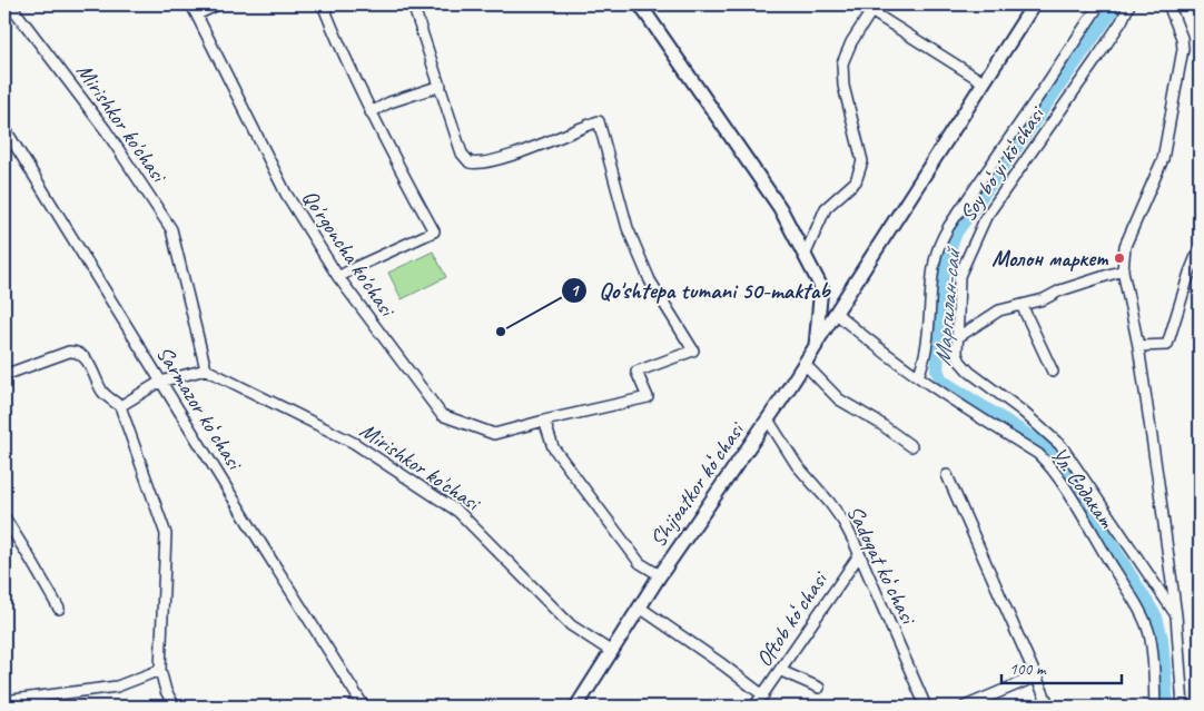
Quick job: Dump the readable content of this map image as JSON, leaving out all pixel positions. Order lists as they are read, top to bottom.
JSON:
{
  "streets": {
    "street": [
      "Mirishkor ko'chasi",
      "Soy boʻyi koʻchasi",
      "Qo'rgoncha ko'chasi",
      "Sarmazor koʻchasi",
      "Shijoatkor koʻchasi",
      "Ул. Содакат",
      "Sadoqat koʻchasi",
      "Oftob koʻchasi"
    ]
  },
  "crossings": [
    ["Mirishkor ko'chasi", "Shijoatkor koʻchasi"],
    ["Shijoatkor koʻchasi", "Sadoqat koʻchasi"],
    ["Sadoqat koʻchasi", "Oftob koʻchasi"]
  ],
  "water": ["Маргилан-сай"],
  "places": ["Молон маркет", "Qo'shtepa tumani 50-maktab"],
  "scale_bar": "100 m"
}
